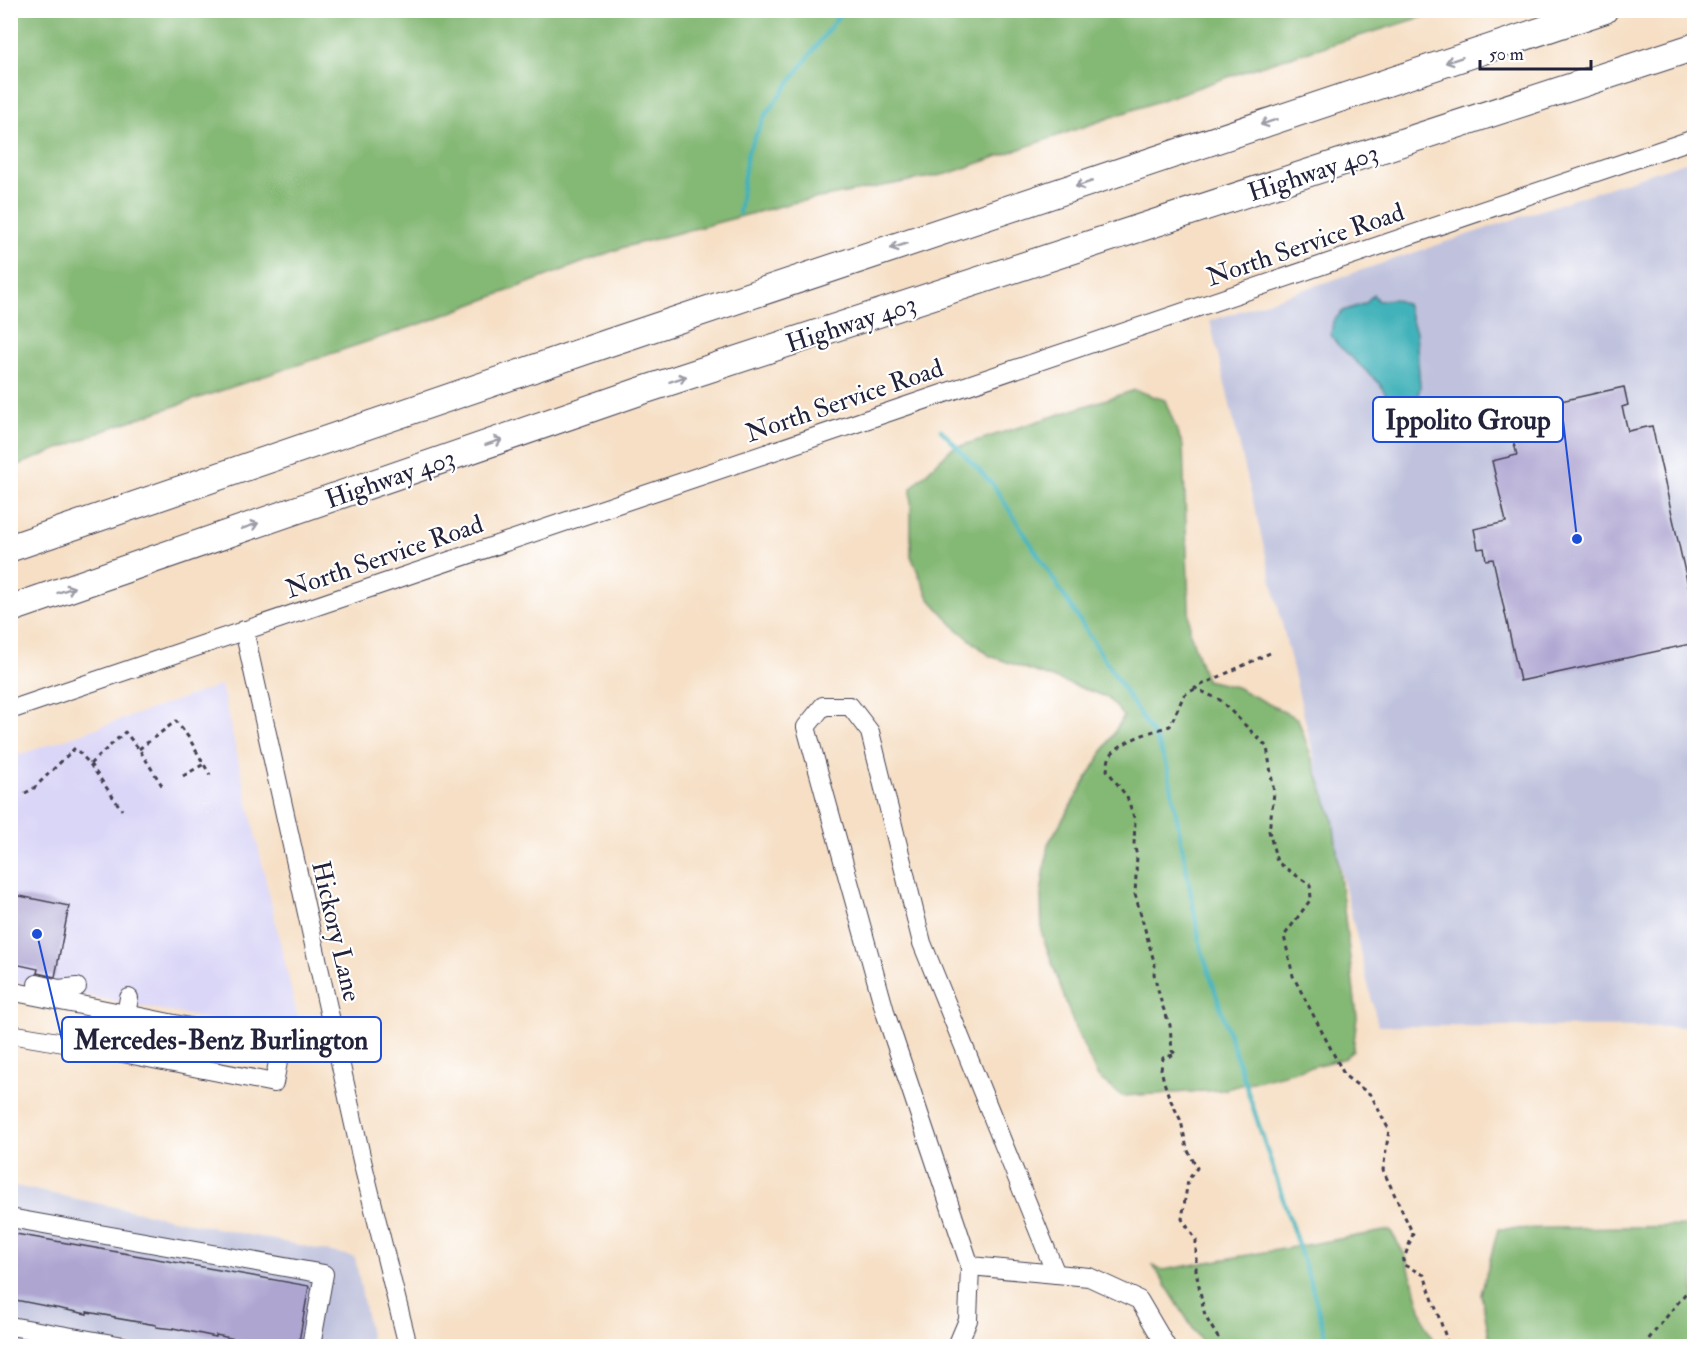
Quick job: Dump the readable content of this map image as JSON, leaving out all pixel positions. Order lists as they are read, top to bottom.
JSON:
{
  "streets": {
    "highway": ["Highway 403"],
    "street": ["North Service Road", "Hickory Lane"]
  },
  "crossings": [
    ["North Service Road", "Hickory Lane"]
  ],
  "places": ["Ippolito Group", "Mercedes-Benz Burlington"],
  "scale_bar": "50 m"
}
